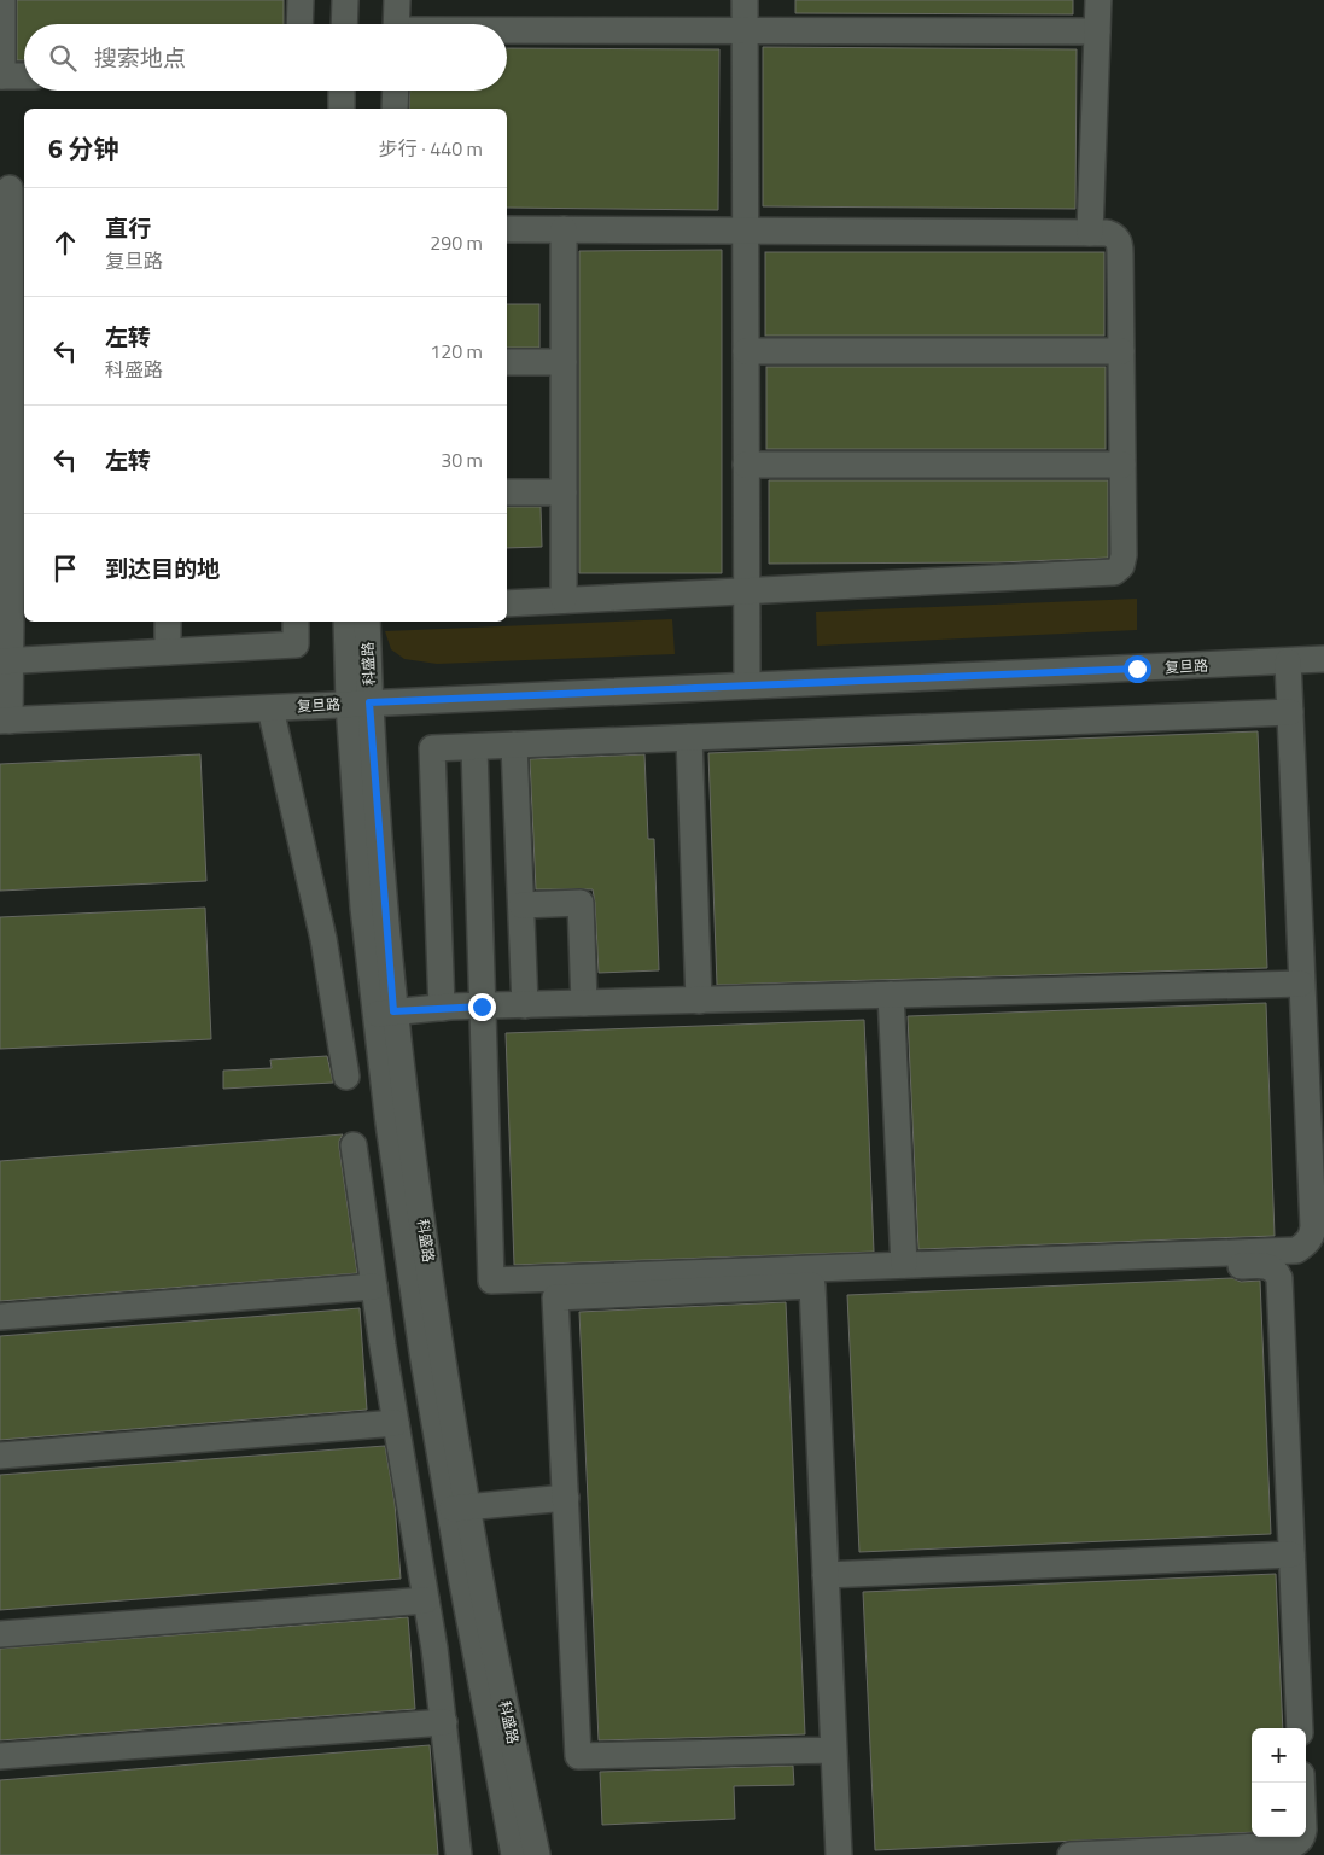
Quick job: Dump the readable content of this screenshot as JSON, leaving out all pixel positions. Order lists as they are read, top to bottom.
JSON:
{
  "streets": {
    "street": ["科盛路", "复旦路"]
  },
  "crossings": [
    ["科盛路", "复旦路"]
  ],
  "page": {
    "search": "搜索地点",
    "heading": ["6 分钟", "步行 · 440 m"],
    "list": [
      ["直行", "复旦路", "290 m"],
      ["左转", "科盛路", "120 m"],
      ["左转", "30 m"],
      "到达目的地"
    ],
    "map_buttons": ["+", "−"]
  }
}
